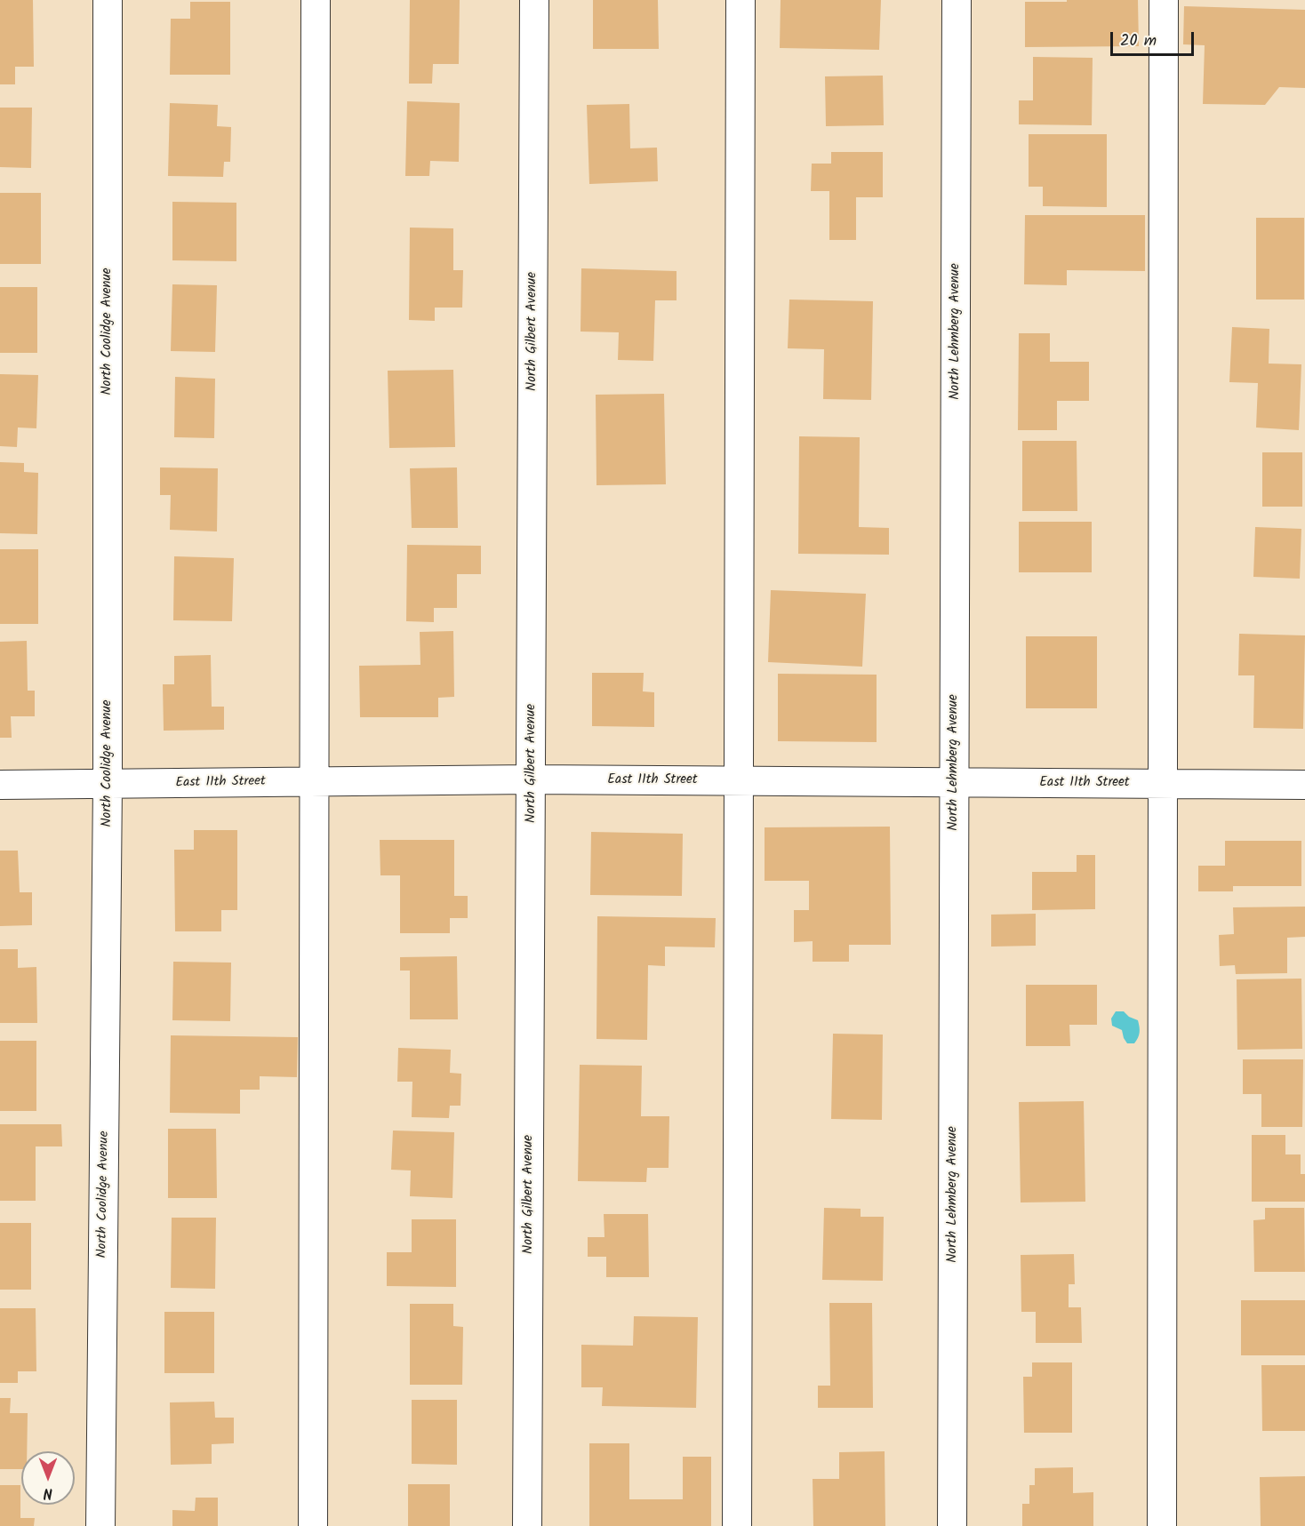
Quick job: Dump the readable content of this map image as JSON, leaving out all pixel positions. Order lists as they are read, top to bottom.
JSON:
{
  "streets": {
    "street": [
      "North Coolidge Avenue",
      "North Gilbert Avenue",
      "North Lehmberg Avenue",
      "East 11th Street"
    ]
  },
  "crossings": [
    ["North Coolidge Avenue", "East 11th Street"],
    ["North Gilbert Avenue", "East 11th Street"],
    ["North Lehmberg Avenue", "East 11th Street"]
  ],
  "scale_bar": "20 m",
  "north": "bottom"
}
